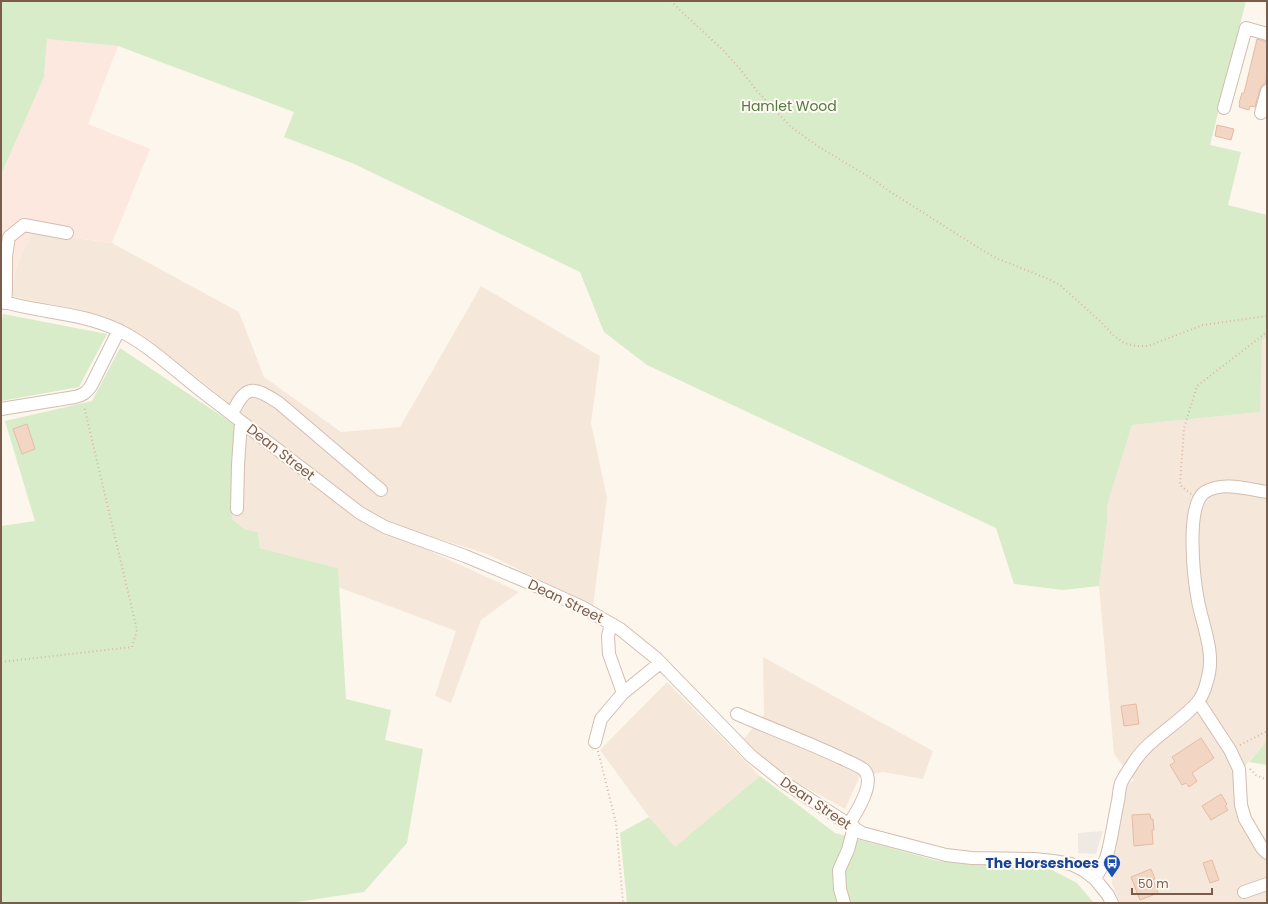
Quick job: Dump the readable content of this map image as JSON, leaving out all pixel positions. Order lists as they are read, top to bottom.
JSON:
{
  "streets": {
    "street": ["Dean Street"]
  },
  "parks": ["Hamlet Wood"],
  "places": {
    "bus stop": ["The Horseshoes"]
  },
  "scale_bar": "50 m"
}
